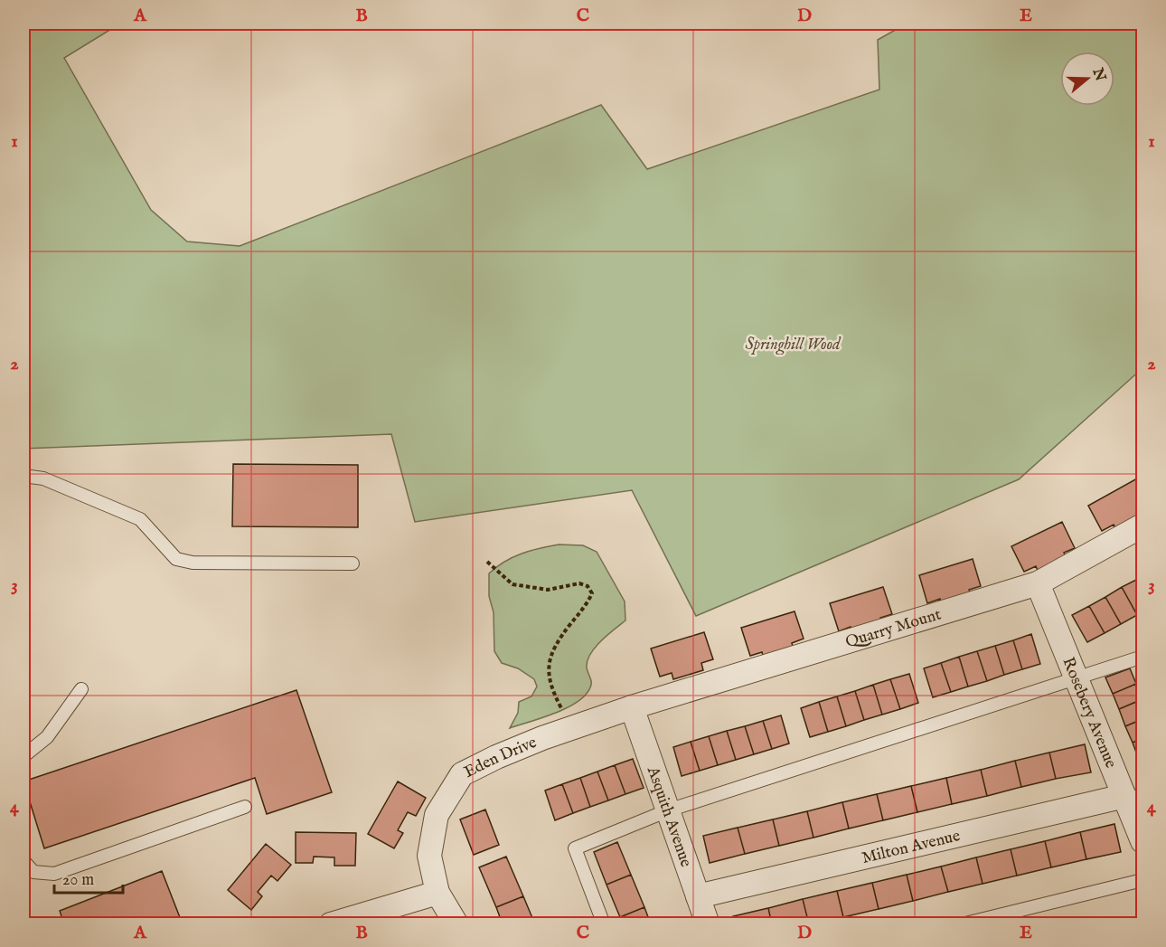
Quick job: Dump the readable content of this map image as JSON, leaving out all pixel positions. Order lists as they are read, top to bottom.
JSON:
{
  "streets": {
    "street": [
      "Quarry Mount",
      "Rosebery Avenue",
      "Eden Drive",
      "Asquith Avenue",
      "Milton Avenue"
    ]
  },
  "crossings": [
    ["Quarry Mount", "Rosebery Avenue"],
    ["Quarry Mount", "Eden Drive"],
    ["Quarry Mount", "Asquith Avenue"],
    ["Rosebery Avenue", "Milton Avenue"],
    ["Eden Drive", "Asquith Avenue"],
    ["Asquith Avenue", "Milton Avenue"]
  ],
  "parks": ["Springhill Wood"],
  "scale_bar": "20 m",
  "north": "right",
  "grid": {
    "columns": [
      "A",
      "B",
      "C",
      "D",
      "E"
    ],
    "rows": [
      "1",
      "2",
      "3",
      "4"
    ]
  }
}
